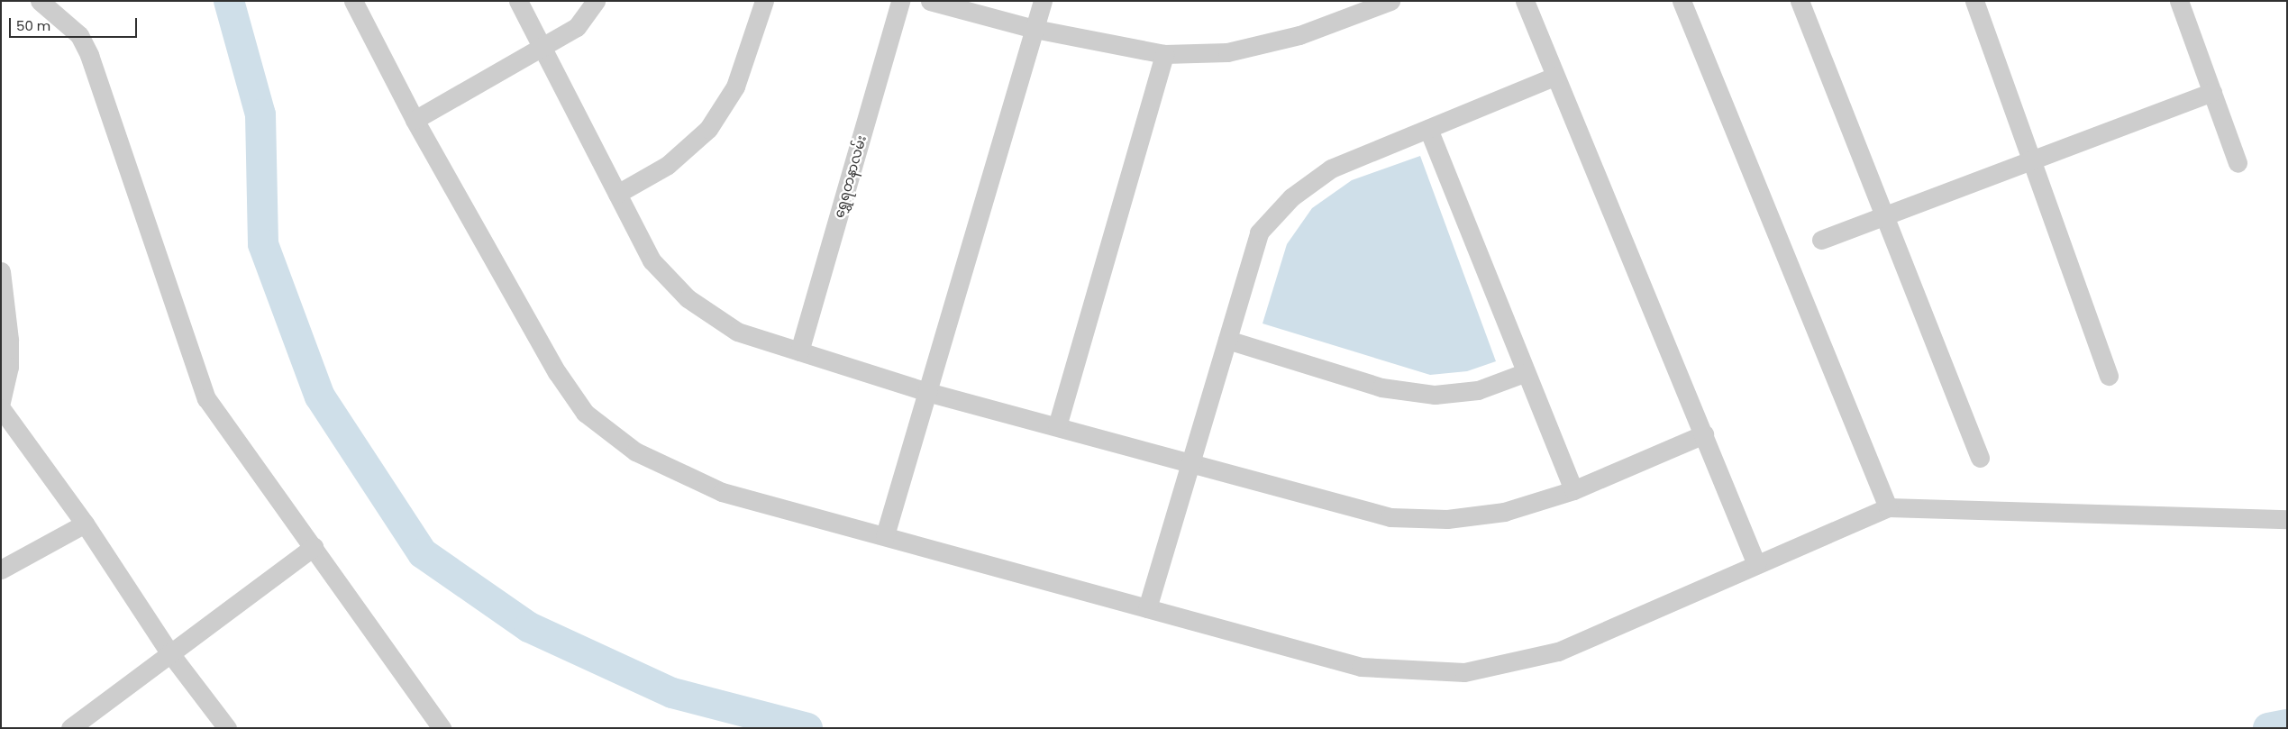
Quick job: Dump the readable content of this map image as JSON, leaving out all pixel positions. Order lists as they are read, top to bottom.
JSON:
{
  "streets": {
    "street": ["ရွှေရတနာလမ်း"]
  },
  "scale_bar": "50 m"
}
